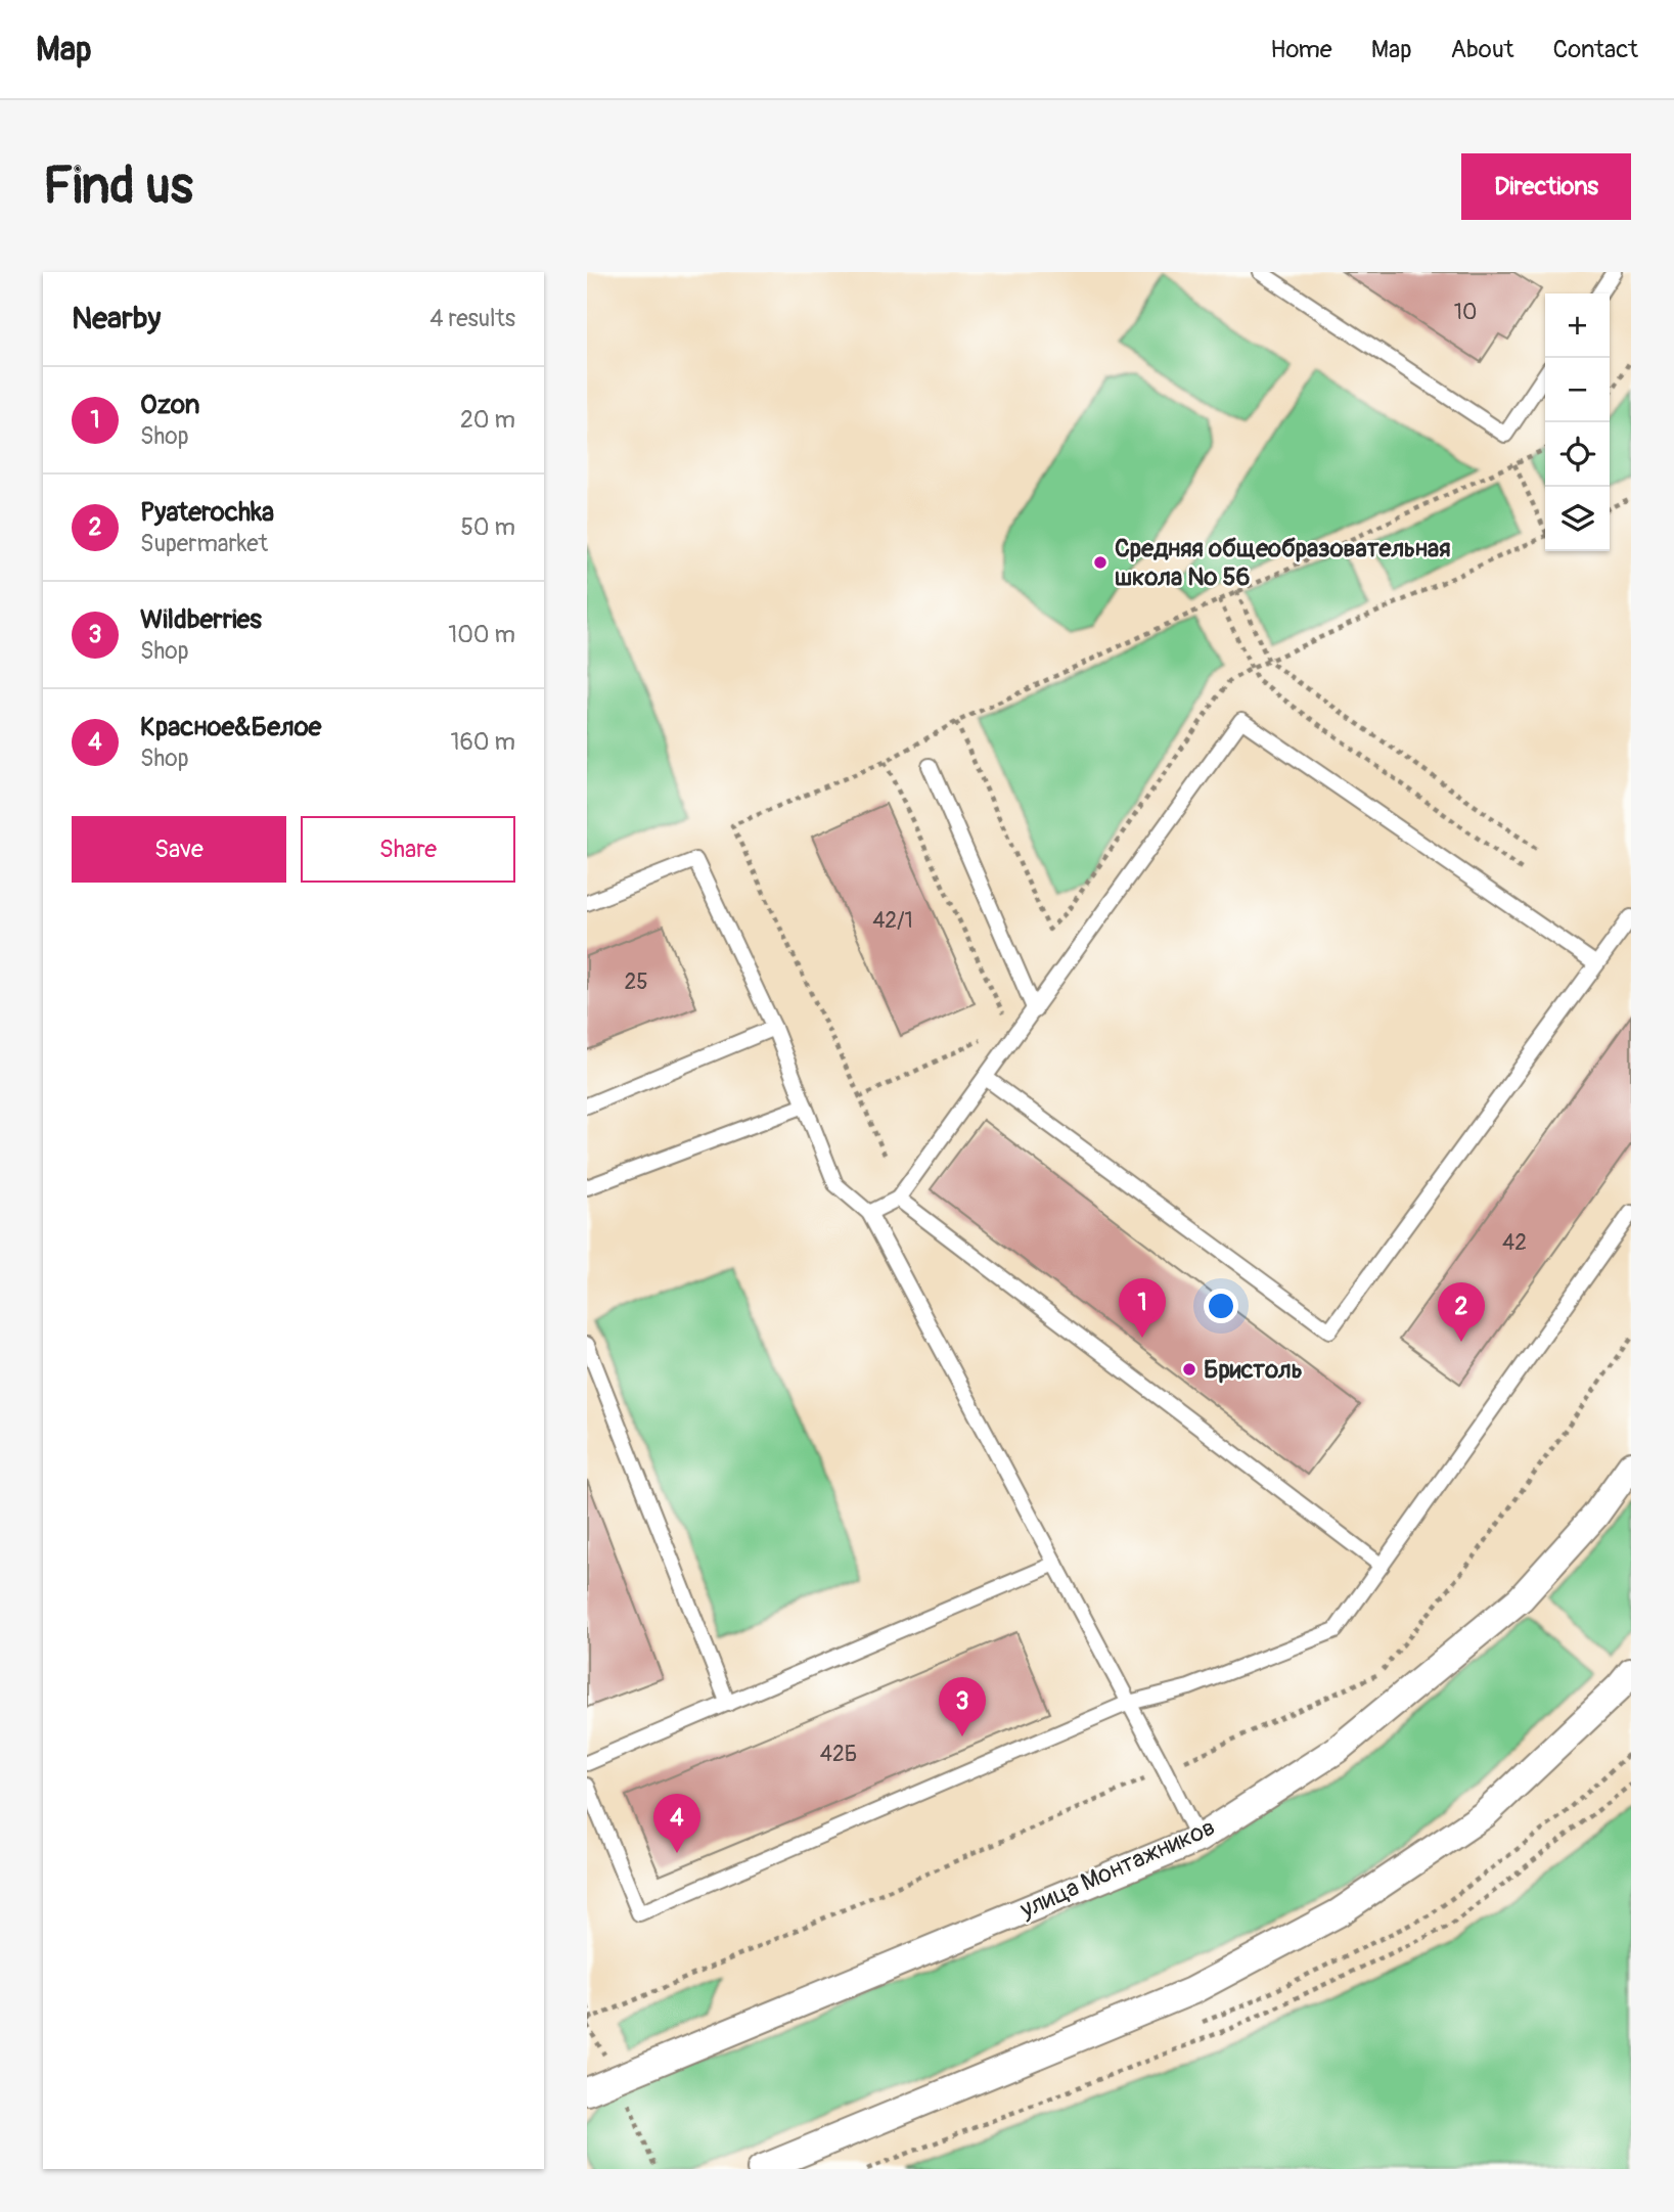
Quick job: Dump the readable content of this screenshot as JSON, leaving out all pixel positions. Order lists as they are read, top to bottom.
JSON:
{
  "streets": {
    "street": ["улица Монтажников"]
  },
  "places": ["Средняя общеобразовательная школа № 56", "Бристоль"],
  "house_numbers": [
    "10",
    "42/1",
    "25",
    "42",
    "42Б"
  ],
  "page": {
    "header": "Map",
    "nav": [
      "Home",
      "Map",
      "About",
      "Contact"
    ],
    "buttons": [
      "Directions",
      ["Save", "Share"]
    ],
    "title": "Find us",
    "heading": ["Nearby", "4 results"],
    "map_buttons": ["+", "−"],
    "list": [
      {
        "mark": "1",
        "name": "Ozon",
        "note": "Shop",
        "value": "20 m"
      },
      {
        "mark": "2",
        "name": "Pyaterochka",
        "note": "Supermarket",
        "value": "50 m"
      },
      {
        "mark": "3",
        "name": "Wildberries",
        "note": "Shop",
        "value": "100 m"
      },
      {
        "mark": "4",
        "name": "Красное&Белое",
        "note": "Shop",
        "value": "160 m"
      }
    ],
    "pins": [
      "1",
      "2",
      "3",
      "4"
    ]
  }
}
